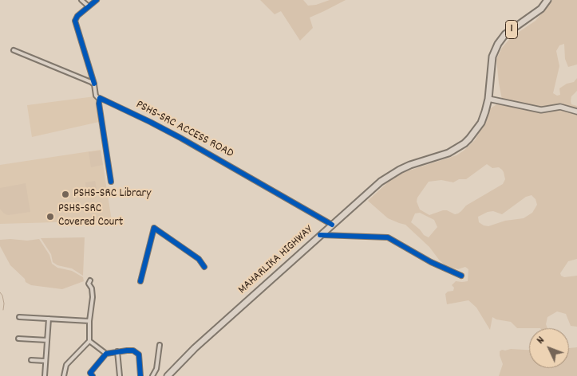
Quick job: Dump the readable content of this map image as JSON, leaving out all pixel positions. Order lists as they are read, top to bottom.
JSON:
{
  "streets": {
    "highway": ["1", "MAHARLIKA HIGHWAY"],
    "street": ["PSHS-SRC ACCESS ROAD"]
  },
  "crossings": [
    ["PSHS-SRC ACCESS ROAD", "MAHARLIKA HIGHWAY"]
  ],
  "places": ["PSHS-SRC Library", "PSHS-SRC Covered Court"],
  "north": "top left"
}
